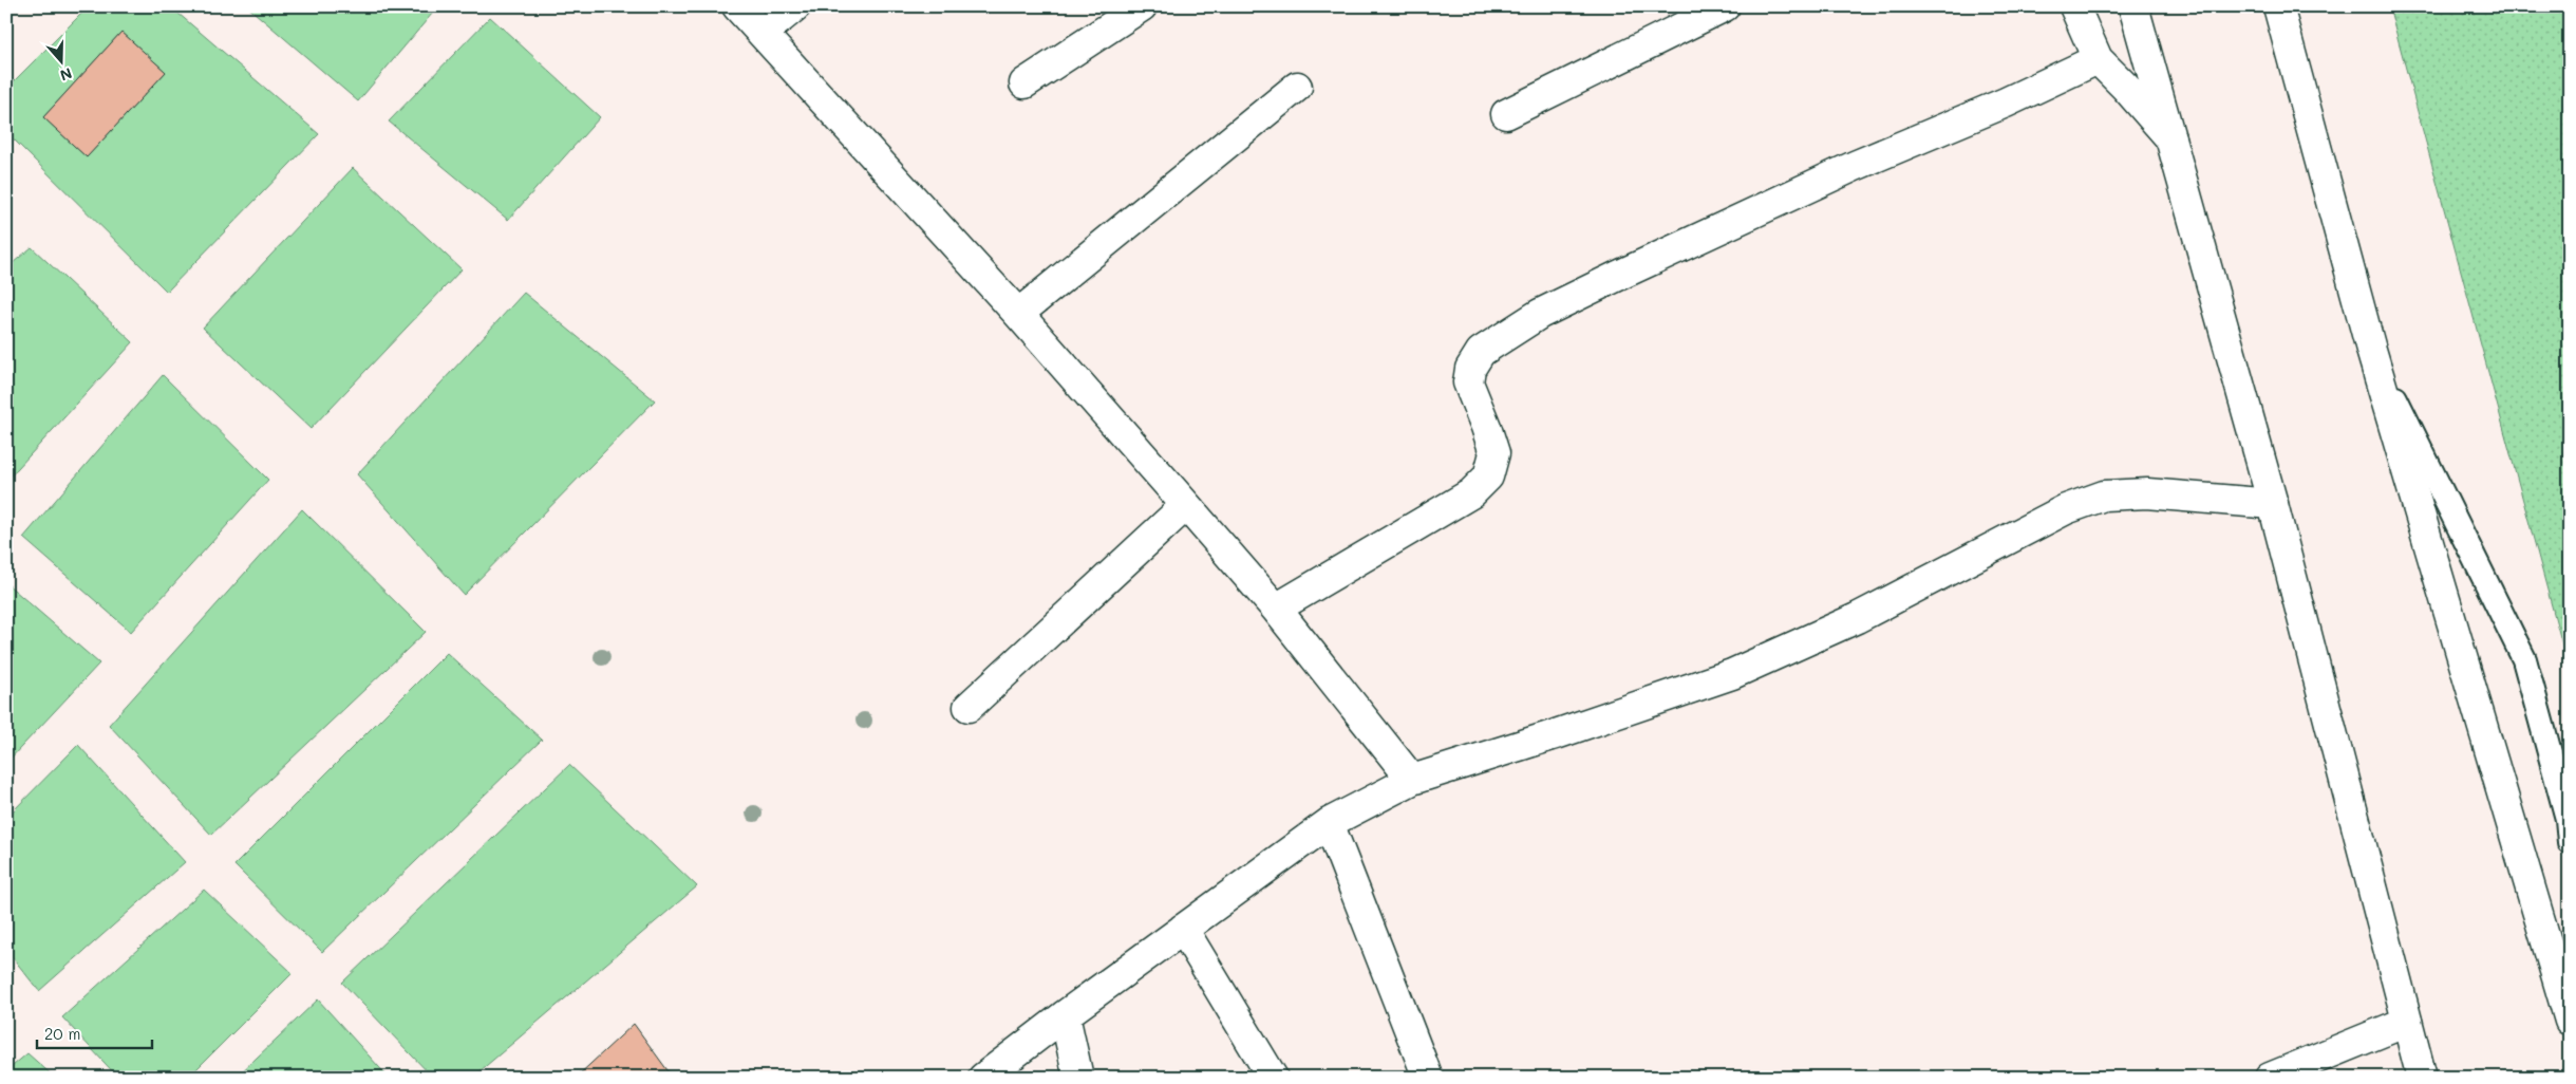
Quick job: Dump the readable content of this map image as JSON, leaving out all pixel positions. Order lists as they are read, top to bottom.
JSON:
{
  "scale_bar": "20 m",
  "north": "bottom"
}
